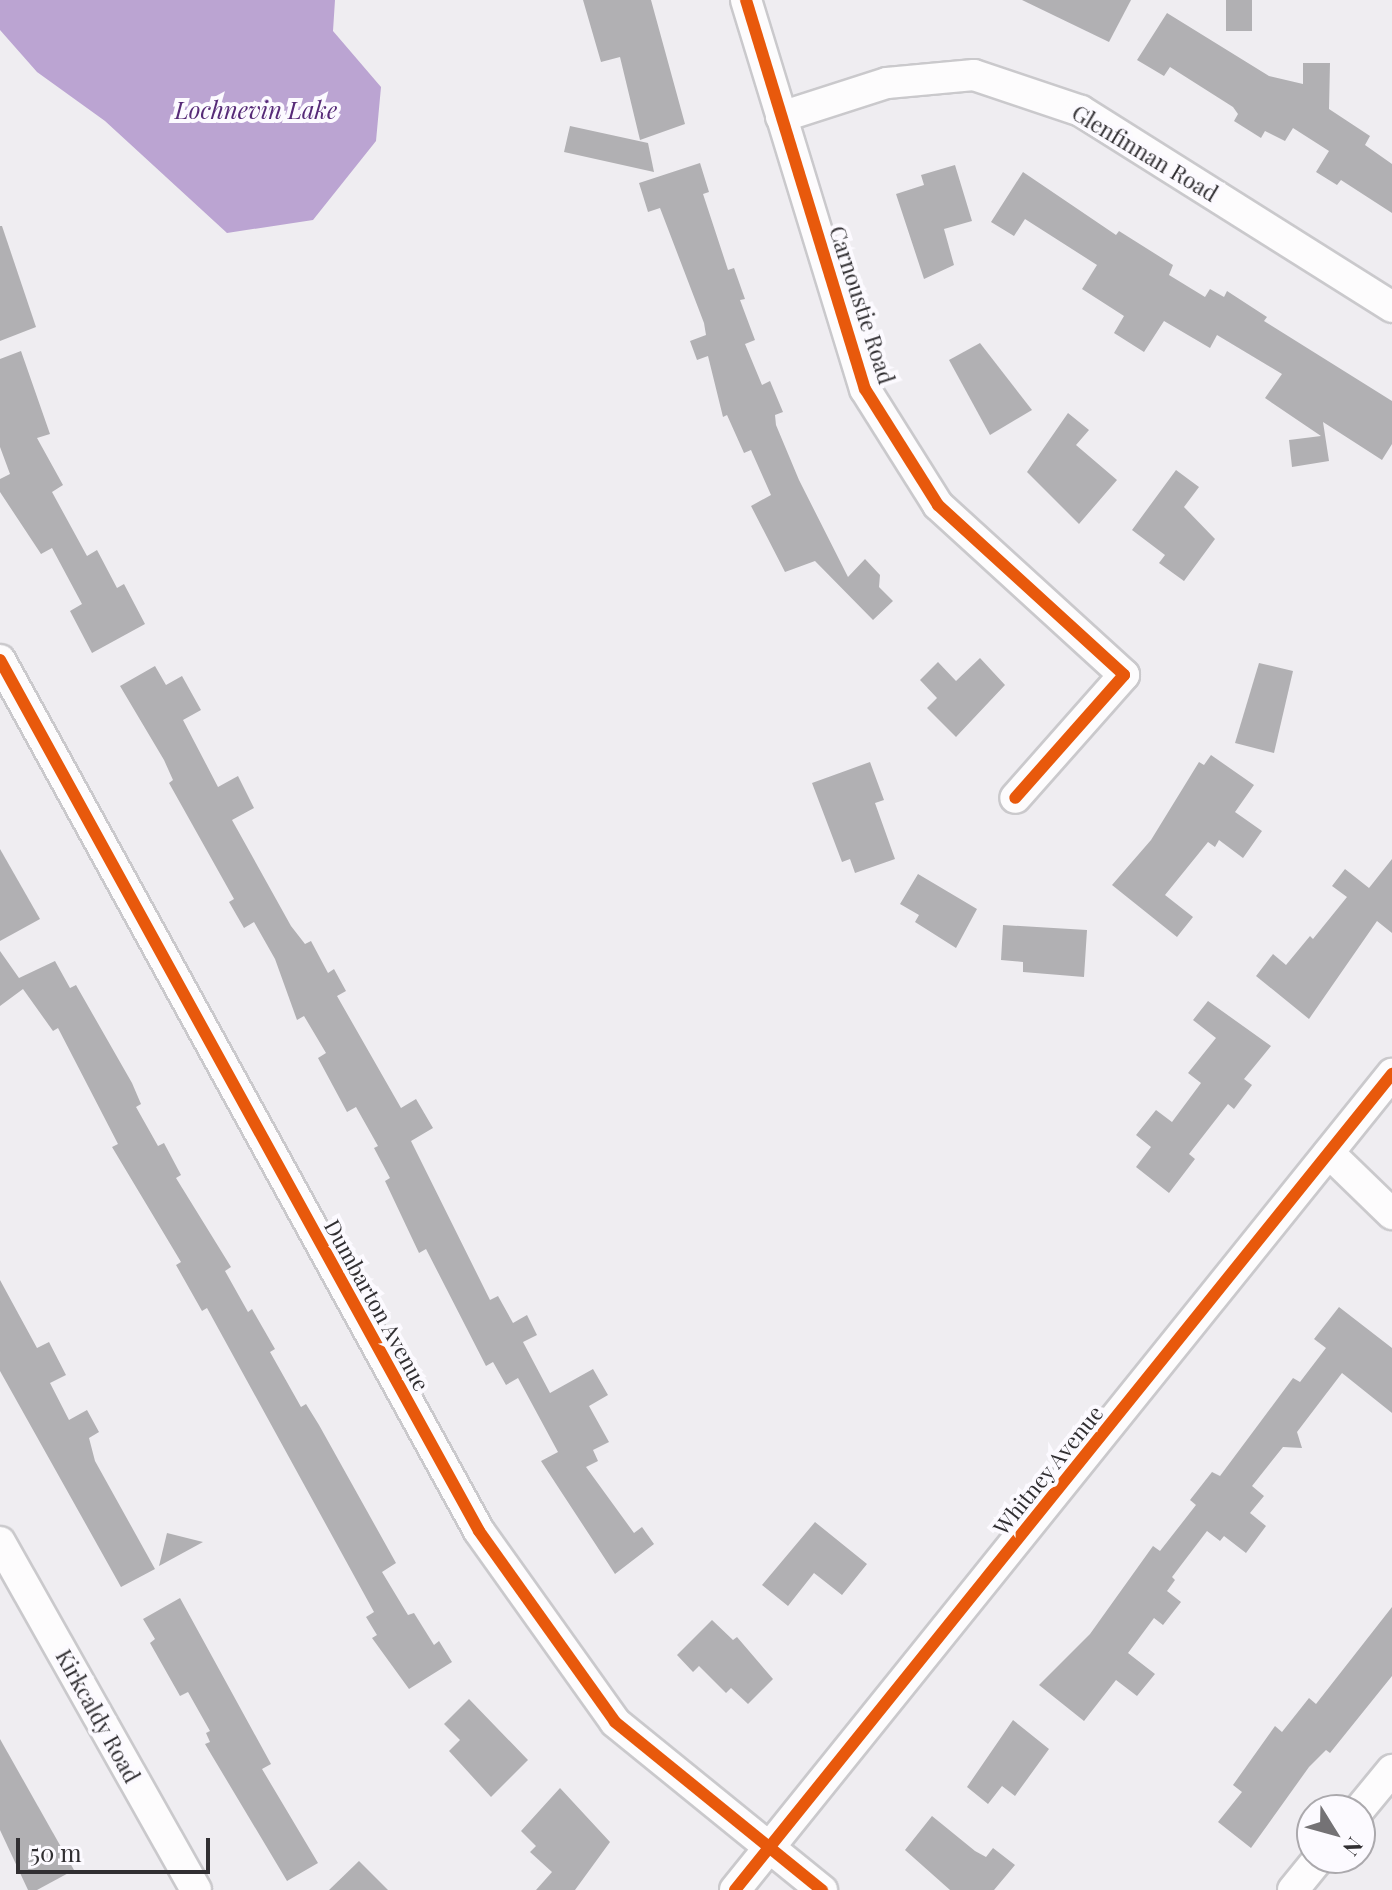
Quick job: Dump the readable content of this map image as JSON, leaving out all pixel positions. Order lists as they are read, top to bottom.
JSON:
{
  "streets": {
    "street": [
      "Glenfinnan Road",
      "Carnoustie Road",
      "Dumbarton Avenue",
      "Whitney Avenue",
      "Kirkcaldy Road"
    ]
  },
  "crossings": [
    ["Glenfinnan Road", "Carnoustie Road"],
    ["Dumbarton Avenue", "Whitney Avenue"]
  ],
  "water": ["Lochnevin Lake"],
  "scale_bar": "50 m",
  "north": "bottom right"
}
